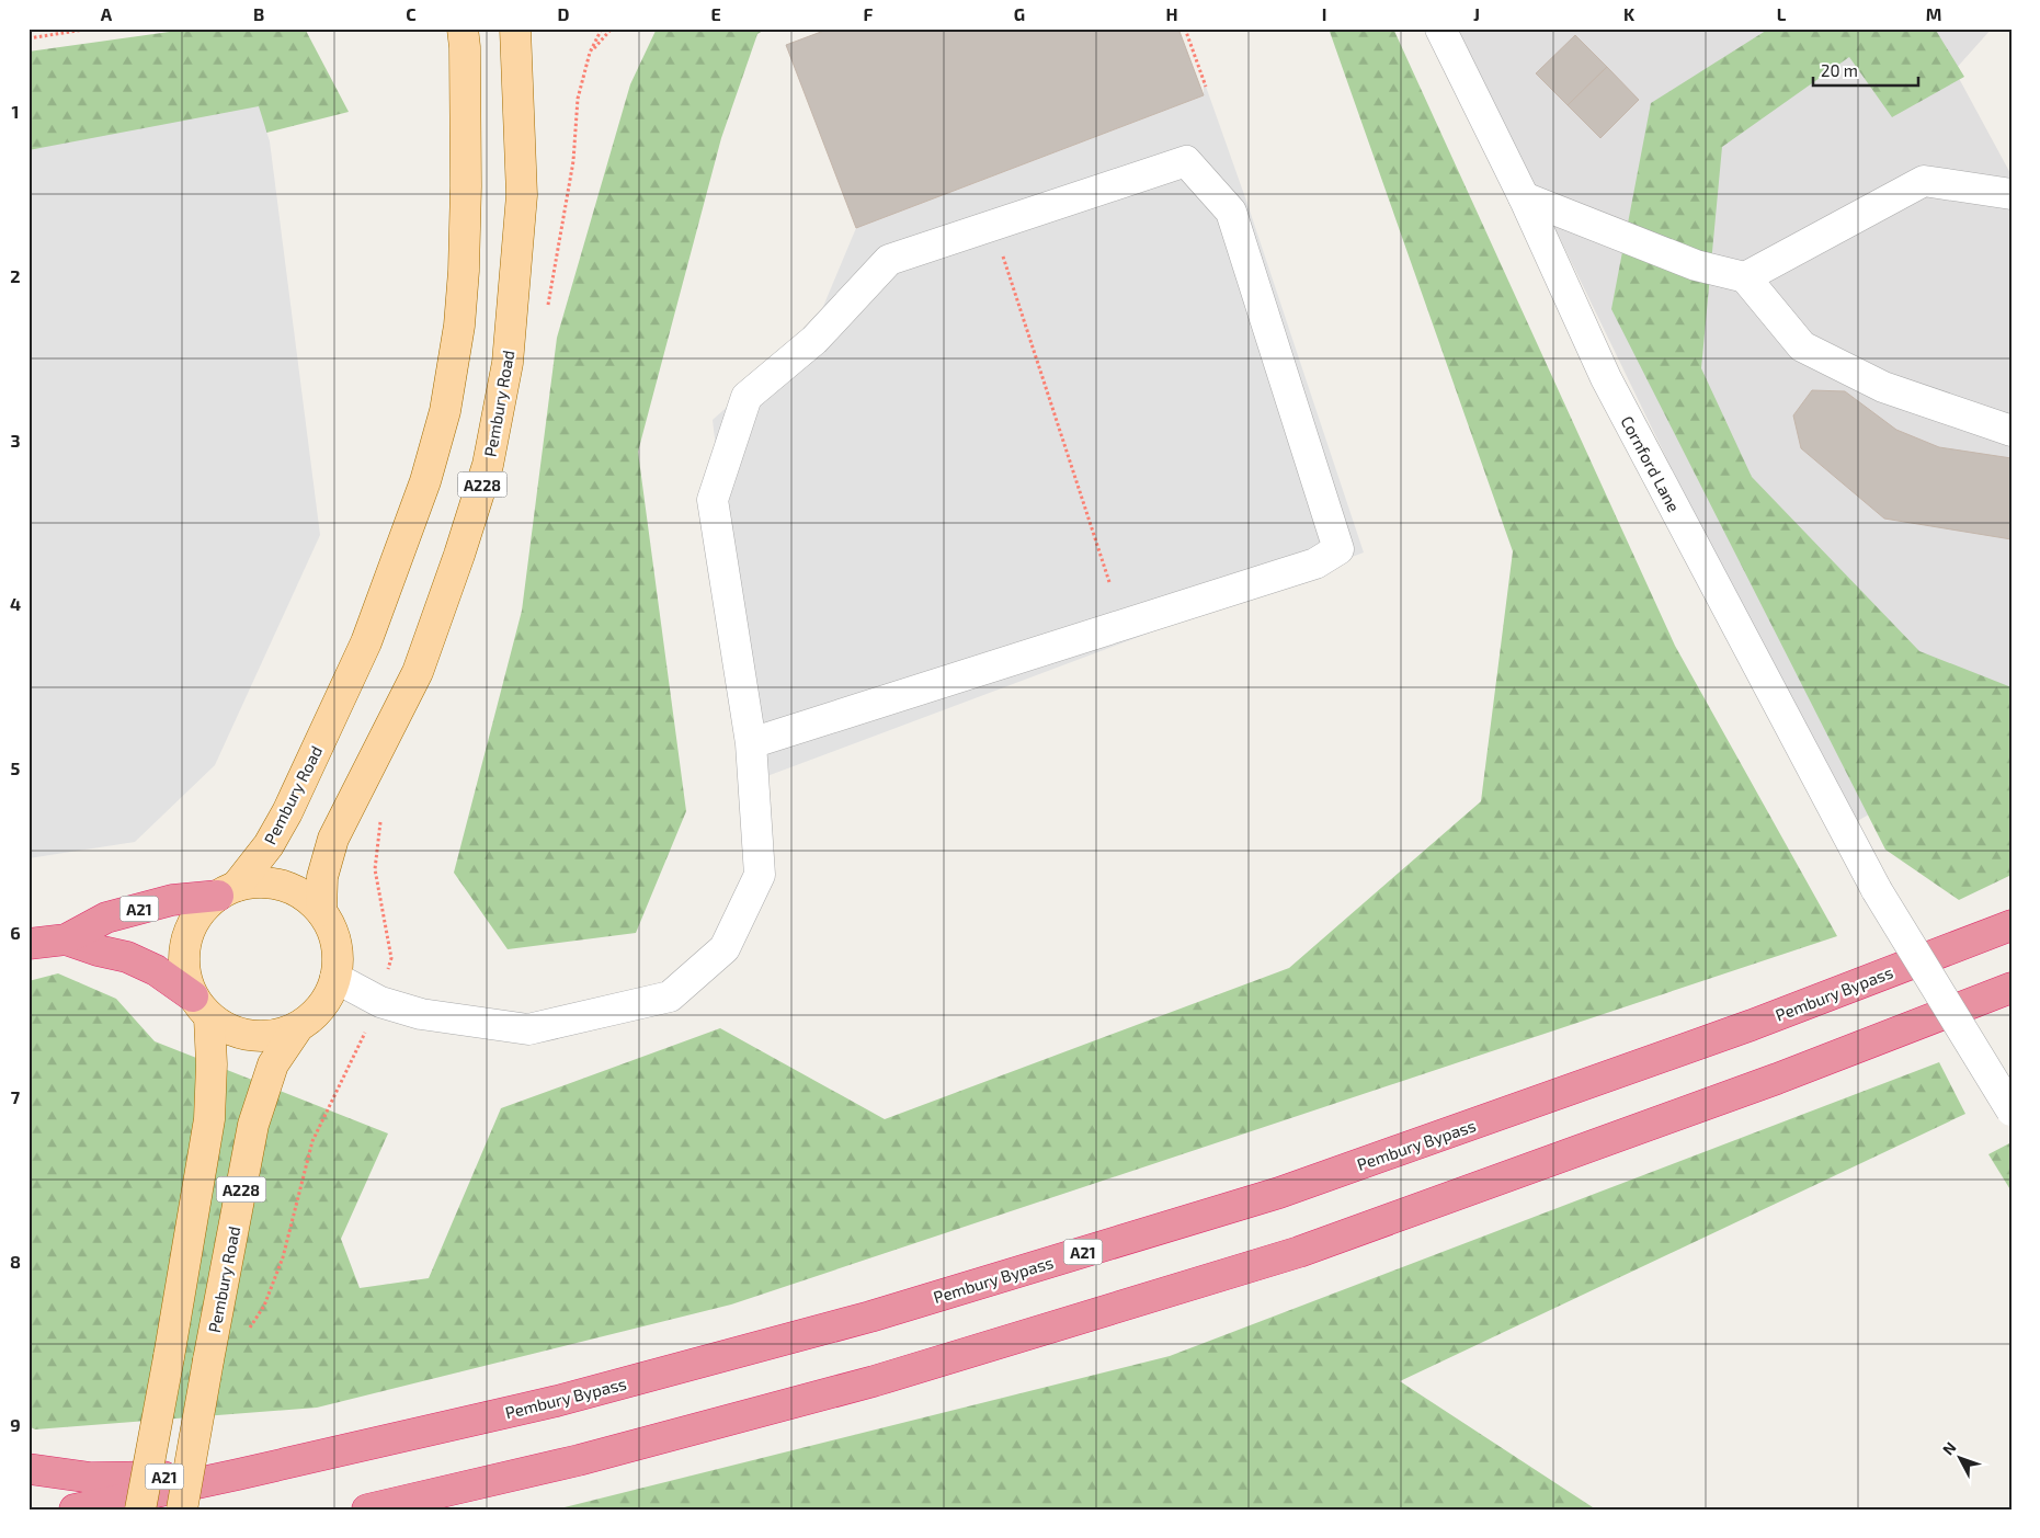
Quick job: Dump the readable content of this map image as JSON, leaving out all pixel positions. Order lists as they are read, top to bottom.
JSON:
{
  "streets": {
    "highway": ["A21", "Pembury Bypass"],
    "main road": ["Pembury Road", "A228"],
    "street": ["Cornford Lane"]
  },
  "crossings": [
    ["Pembury Road", "A228"],
    ["Pembury Road", "A21"],
    ["A228", "A21"],
    ["A21", "Pembury Bypass"]
  ],
  "scale_bar": "20 m",
  "north": "top left",
  "grid": {
    "columns": [
      "A",
      "B",
      "C",
      "D",
      "E",
      "F",
      "G",
      "H",
      "I",
      "J",
      "K",
      "L",
      "M"
    ],
    "rows": [
      "1",
      "2",
      "3",
      "4",
      "5",
      "6",
      "7",
      "8",
      "9"
    ]
  }
}
